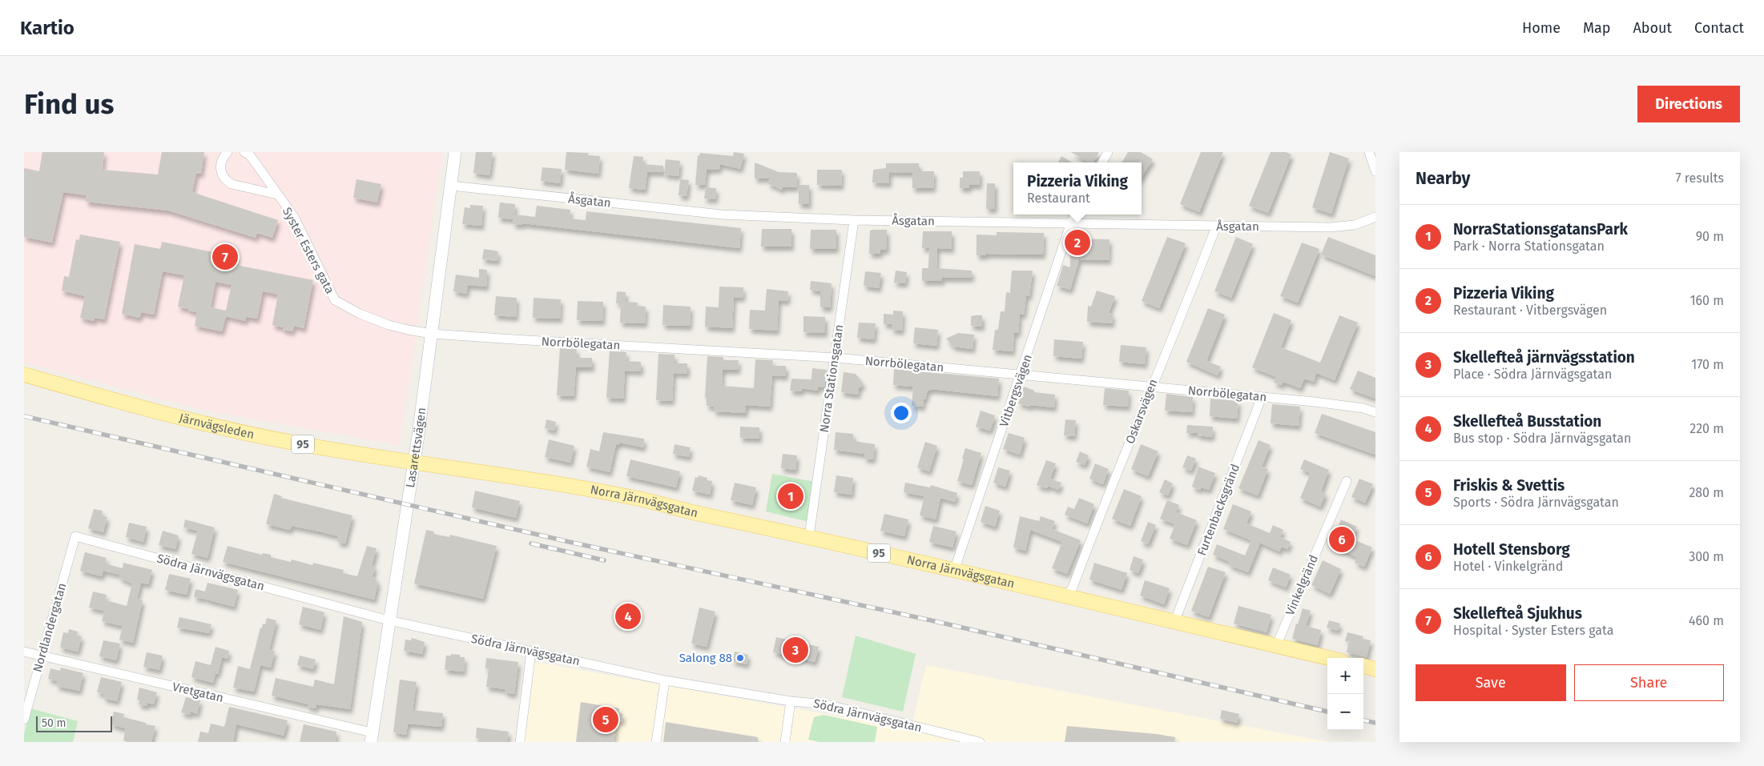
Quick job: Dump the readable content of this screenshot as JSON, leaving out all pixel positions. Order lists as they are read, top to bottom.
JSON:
{
  "streets": {
    "main road": [
      "Järnvägsleden",
      "95",
      "Lasarettsvägen",
      "Norra Järnvägsgatan"
    ],
    "street": [
      "Åsgatan",
      "Syster Esters gata",
      "Norrbölegatan",
      "Norra Stationsgatan",
      "Vitbergsvägen",
      "Oskarsvägen",
      "Furtenbacksgränd",
      "Södra Järnvägsgatan",
      "Vinkelgränd",
      "Nordlandergatan",
      "Vretgatan"
    ]
  },
  "crossings": [
    ["Åsgatan", "Norra Stationsgatan"],
    ["Åsgatan", "Vitbergsvägen"],
    ["Åsgatan", "Oskarsvägen"],
    ["Åsgatan", "Lasarettsvägen"],
    ["Syster Esters gata", "Norrbölegatan"],
    ["Syster Esters gata", "Lasarettsvägen"],
    ["Norrbölegatan", "Norra Stationsgatan"],
    ["Norrbölegatan", "Vitbergsvägen"],
    ["Norrbölegatan", "Oskarsvägen"],
    ["Norrbölegatan", "Lasarettsvägen"],
    ["Norrbölegatan", "Furtenbacksgränd"],
    ["Norra Stationsgatan", "Norra Järnvägsgatan"],
    ["Vitbergsvägen", "Norra Järnvägsgatan"],
    ["Oskarsvägen", "Norra Järnvägsgatan"],
    ["Järnvägsleden", "Lasarettsvägen"],
    ["Järnvägsleden", "Norra Järnvägsgatan"],
    ["Lasarettsvägen", "Norra Järnvägsgatan"],
    ["Lasarettsvägen", "Södra Järnvägsgatan"],
    ["Lasarettsvägen", "Vretgatan"],
    ["Norra Järnvägsgatan", "Furtenbacksgränd"],
    ["Norra Järnvägsgatan", "Vinkelgränd"],
    ["Södra Järnvägsgatan", "Nordlandergatan"],
    ["Nordlandergatan", "Vretgatan"]
  ],
  "places": ["Salong 88"],
  "scale_bar": "50 m",
  "page": {
    "header": "Kartio",
    "nav": [
      "Home",
      "Map",
      "About",
      "Contact"
    ],
    "buttons": [
      "Directions",
      ["Save", "Share"]
    ],
    "title": "Find us",
    "heading": ["Nearby", "7 results"],
    "popup": ["Pizzeria Viking", "Restaurant"],
    "list": [
      {
        "mark": "1",
        "name": "NorraStationsgatansPark",
        "note": "Park · Norra Stationsgatan",
        "value": "90 m"
      },
      {
        "mark": "2",
        "name": "Pizzeria Viking",
        "note": "Restaurant · Vitbergsvägen",
        "value": "160 m"
      },
      {
        "mark": "3",
        "name": "Skellefteå järnvägsstation",
        "note": "Place · Södra Järnvägsgatan",
        "value": "170 m"
      },
      {
        "mark": "4",
        "name": "Skellefteå Busstation",
        "note": "Bus stop · Södra Järnvägsgatan",
        "value": "220 m"
      },
      {
        "mark": "5",
        "name": "Friskis & Svettis",
        "note": "Sports · Södra Järnvägsgatan",
        "value": "280 m"
      },
      {
        "mark": "6",
        "name": "Hotell Stensborg",
        "note": "Hotel · Vinkelgränd",
        "value": "300 m"
      },
      {
        "mark": "7",
        "name": "Skellefteå Sjukhus",
        "note": "Hospital · Syster Esters gata",
        "value": "460 m"
      }
    ],
    "pins": [
      "2",
      "7",
      "1",
      "6",
      "4",
      "3",
      "5"
    ],
    "map_buttons": ["+", "−"],
    "scale": "50 m"
  }
}
